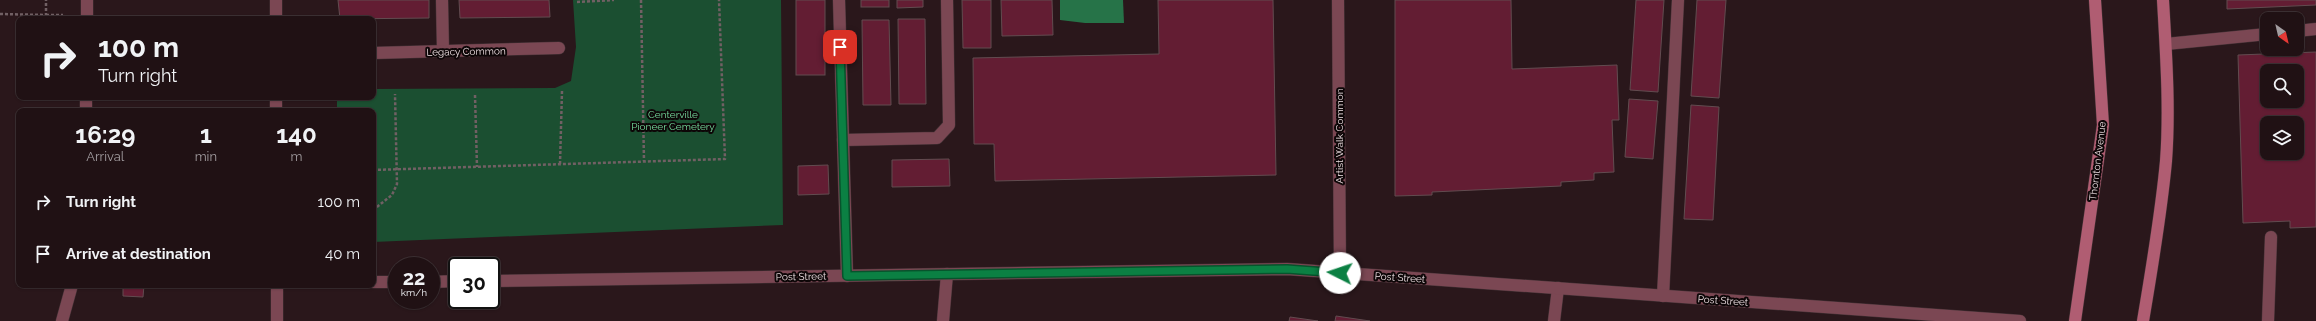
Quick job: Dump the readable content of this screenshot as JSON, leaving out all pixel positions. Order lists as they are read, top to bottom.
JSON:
{
  "streets": {
    "street": [
      "Legacy Common",
      "Artist Walk Common",
      "Thornton Avenue",
      "Post Street"
    ]
  },
  "crossings": [
    ["Artist Walk Common", "Post Street"]
  ],
  "parks": ["Centerville Pioneer Cemetery"],
  "north": "bottom right",
  "page": {
    "turn": ["100 m", "Turn right"],
    "eta": [
      "16:29",
      "Arrival",
      "1",
      "min",
      "140",
      "m"
    ],
    "list": [
      {
        "name": "Turn right",
        "value": "100 m"
      },
      {
        "name": "Arrive at destination",
        "value": "40 m"
      }
    ],
    "speed": "22 km/h",
    "limit": "30"
  }
}
